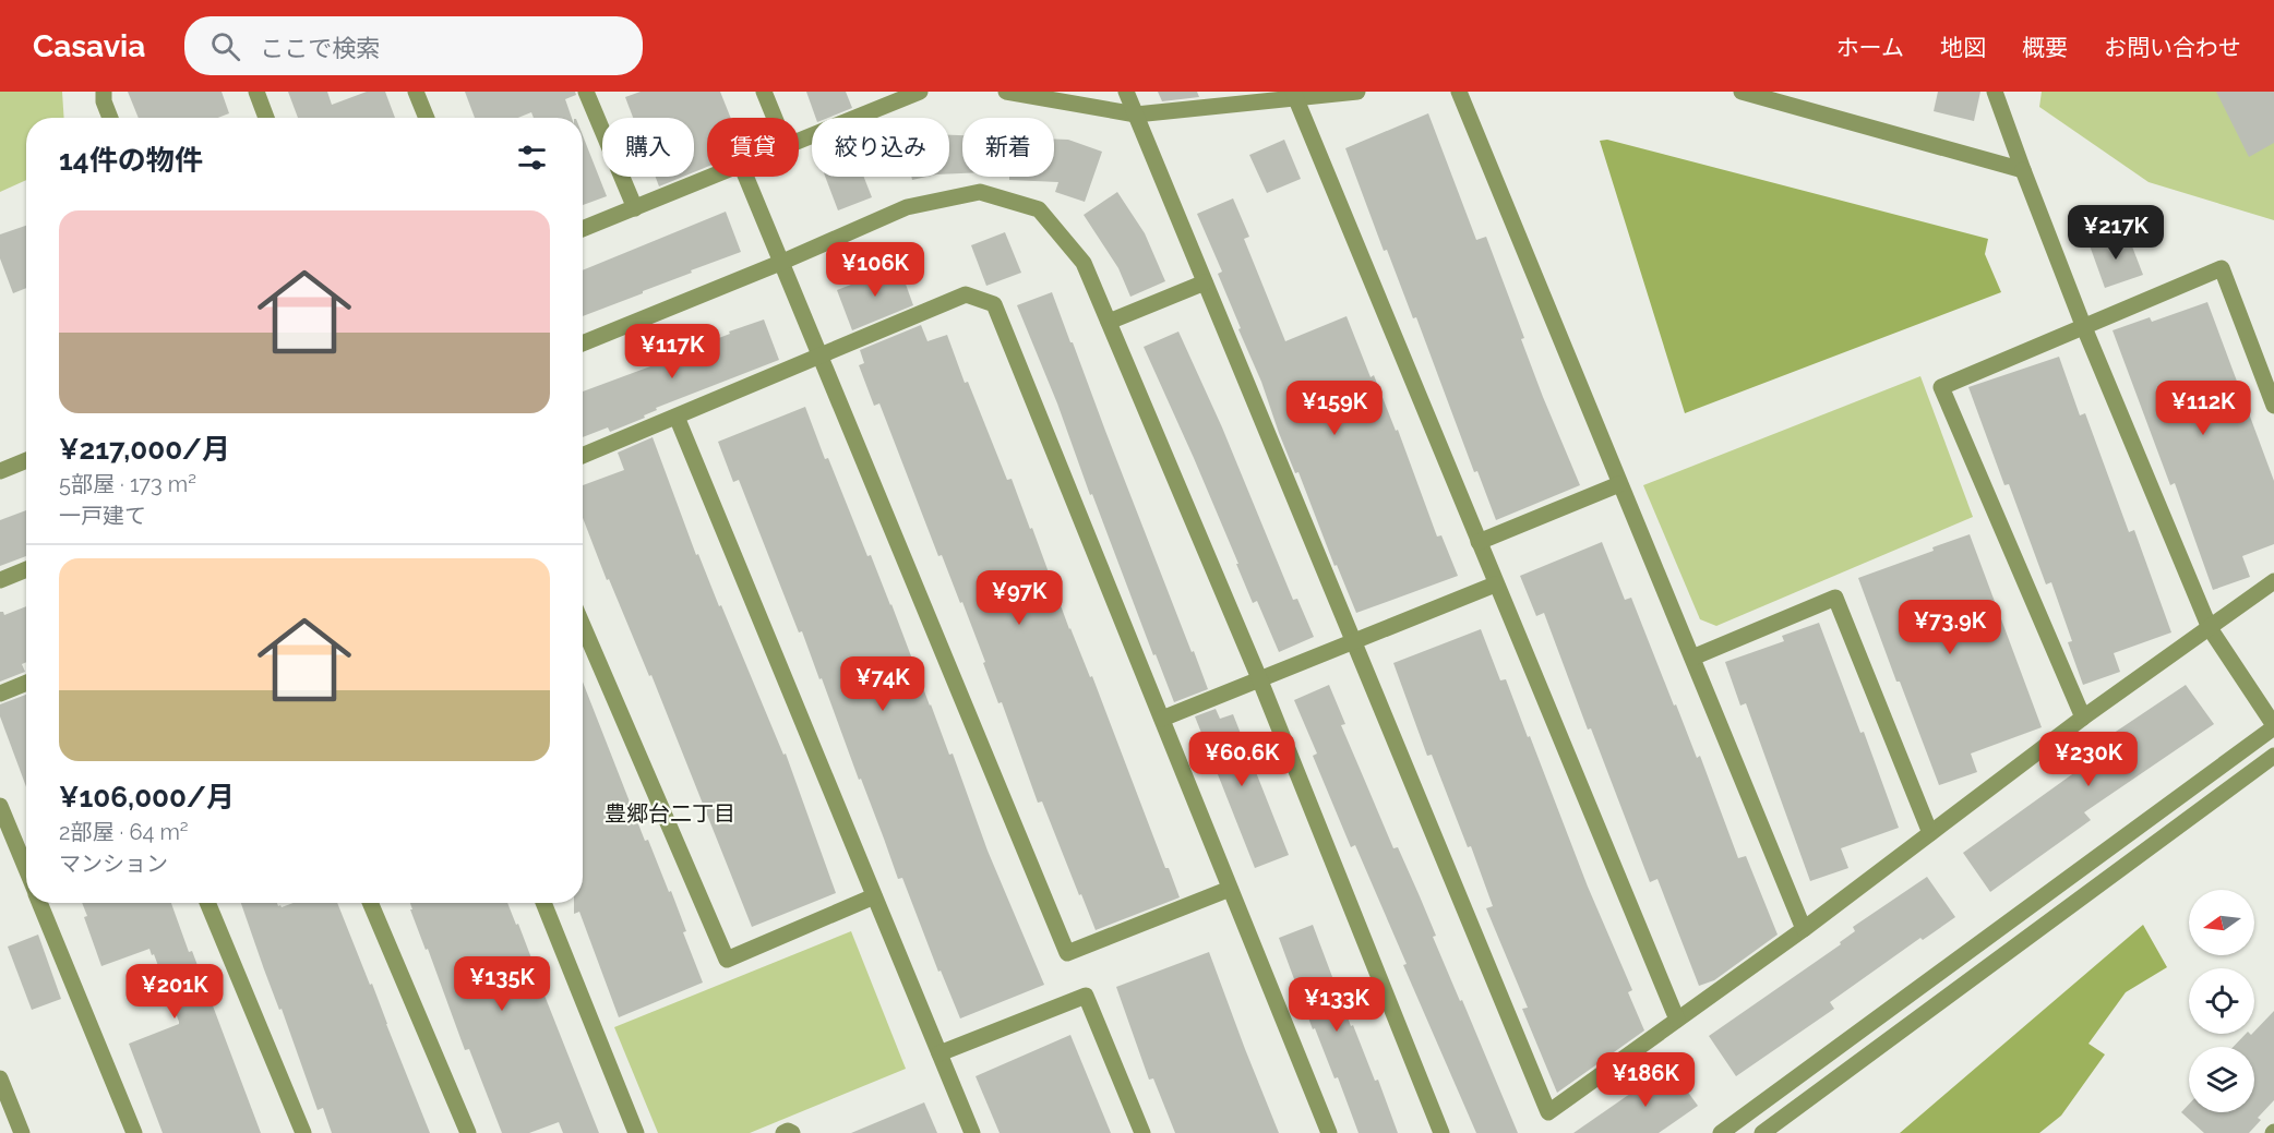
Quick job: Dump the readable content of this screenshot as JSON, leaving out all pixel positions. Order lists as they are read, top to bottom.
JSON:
{
  "districts": ["豊郷台二丁目"],
  "north": "left",
  "page": {
    "header": "Casavia",
    "search": "ここで検索",
    "nav": [
      "ホーム",
      "地図",
      "概要",
      "お問い合わせ"
    ],
    "chip": [
      "購入",
      "賃貸",
      "絞り込み",
      "新着"
    ],
    "heading": "14件の物件",
    "list": [
      {
        "name": "¥217,000/月",
        "note": "5部屋 · 173 m² · 一戸建て"
      },
      {
        "name": "¥106,000/月",
        "note": "2部屋 · 64 m² · マンション"
      }
    ],
    "price": [
      "¥217K",
      "¥106K",
      "¥117K",
      "¥159K",
      "¥112K",
      "¥97K",
      "¥73.9K",
      "¥74K",
      "¥60.6K",
      "¥230K",
      "¥135K",
      "¥201K",
      "¥133K",
      "¥186K"
    ]
  }
}
